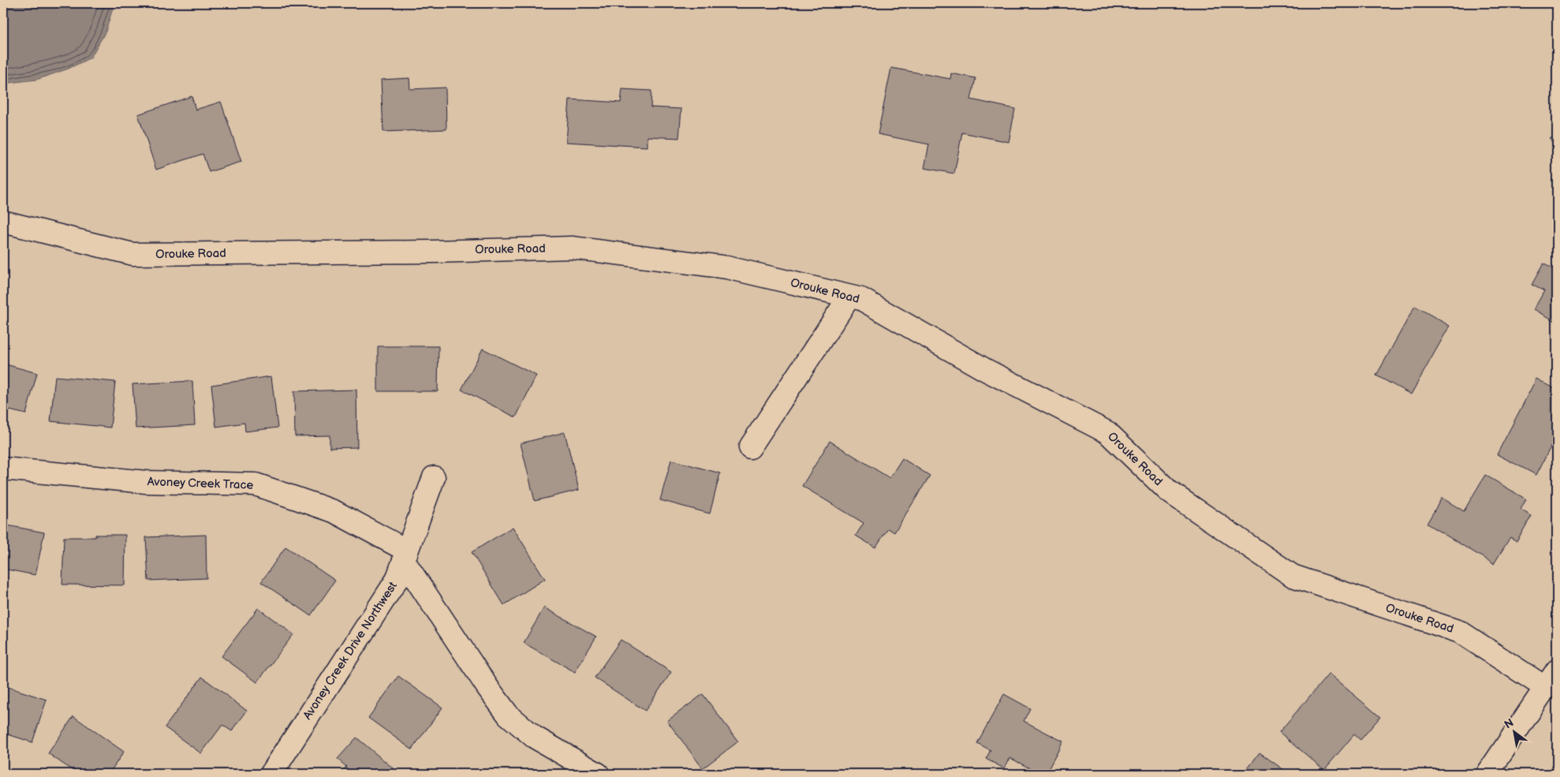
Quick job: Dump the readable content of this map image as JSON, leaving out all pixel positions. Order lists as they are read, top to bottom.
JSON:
{
  "streets": {
    "street": ["Orouke Road", "Avoney Creek Trace", "Avoney Creek Drive Northwest"]
  },
  "crossings": [
    ["Avoney Creek Trace", "Avoney Creek Drive Northwest"]
  ],
  "north": "top left"
}
